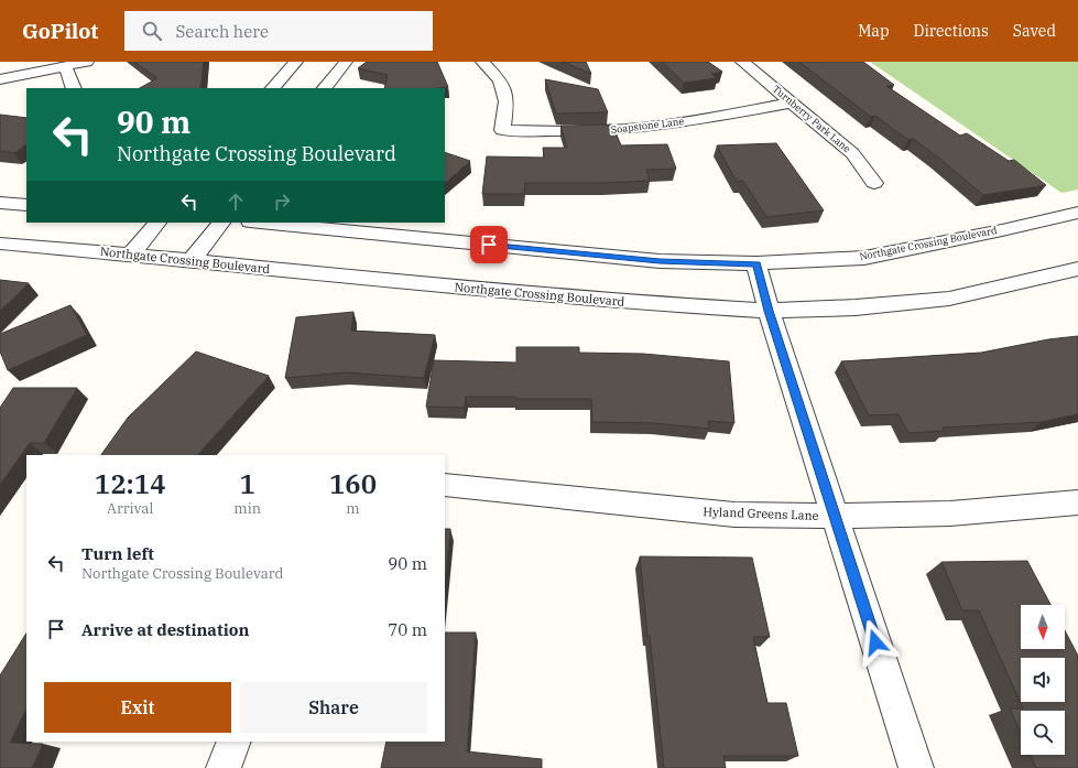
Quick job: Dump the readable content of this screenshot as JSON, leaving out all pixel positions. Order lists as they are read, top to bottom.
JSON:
{
  "streets": {
    "street": [
      "Turnberry Park Lane",
      "Soapstone Lane",
      "Northgate Crossing Boulevard",
      "Hyland Greens Lane"
    ]
  },
  "crossings": [
    ["Turnberry Park Lane", "Soapstone Lane"]
  ],
  "north": "bottom",
  "page": {
    "header": "GoPilot",
    "search": "Search here",
    "nav": ["Map", "Directions", "Saved"],
    "turn": ["90 m", "Northgate Crossing Boulevard"],
    "eta": [
      "12:14",
      "Arrival",
      "1",
      "min",
      "160",
      "m"
    ],
    "list": [
      {
        "name": "Turn left",
        "note": "Northgate Crossing Boulevard",
        "value": "90 m"
      },
      {
        "name": "Arrive at destination",
        "value": "70 m"
      }
    ],
    "buttons": ["Exit", "Share"]
  }
}
